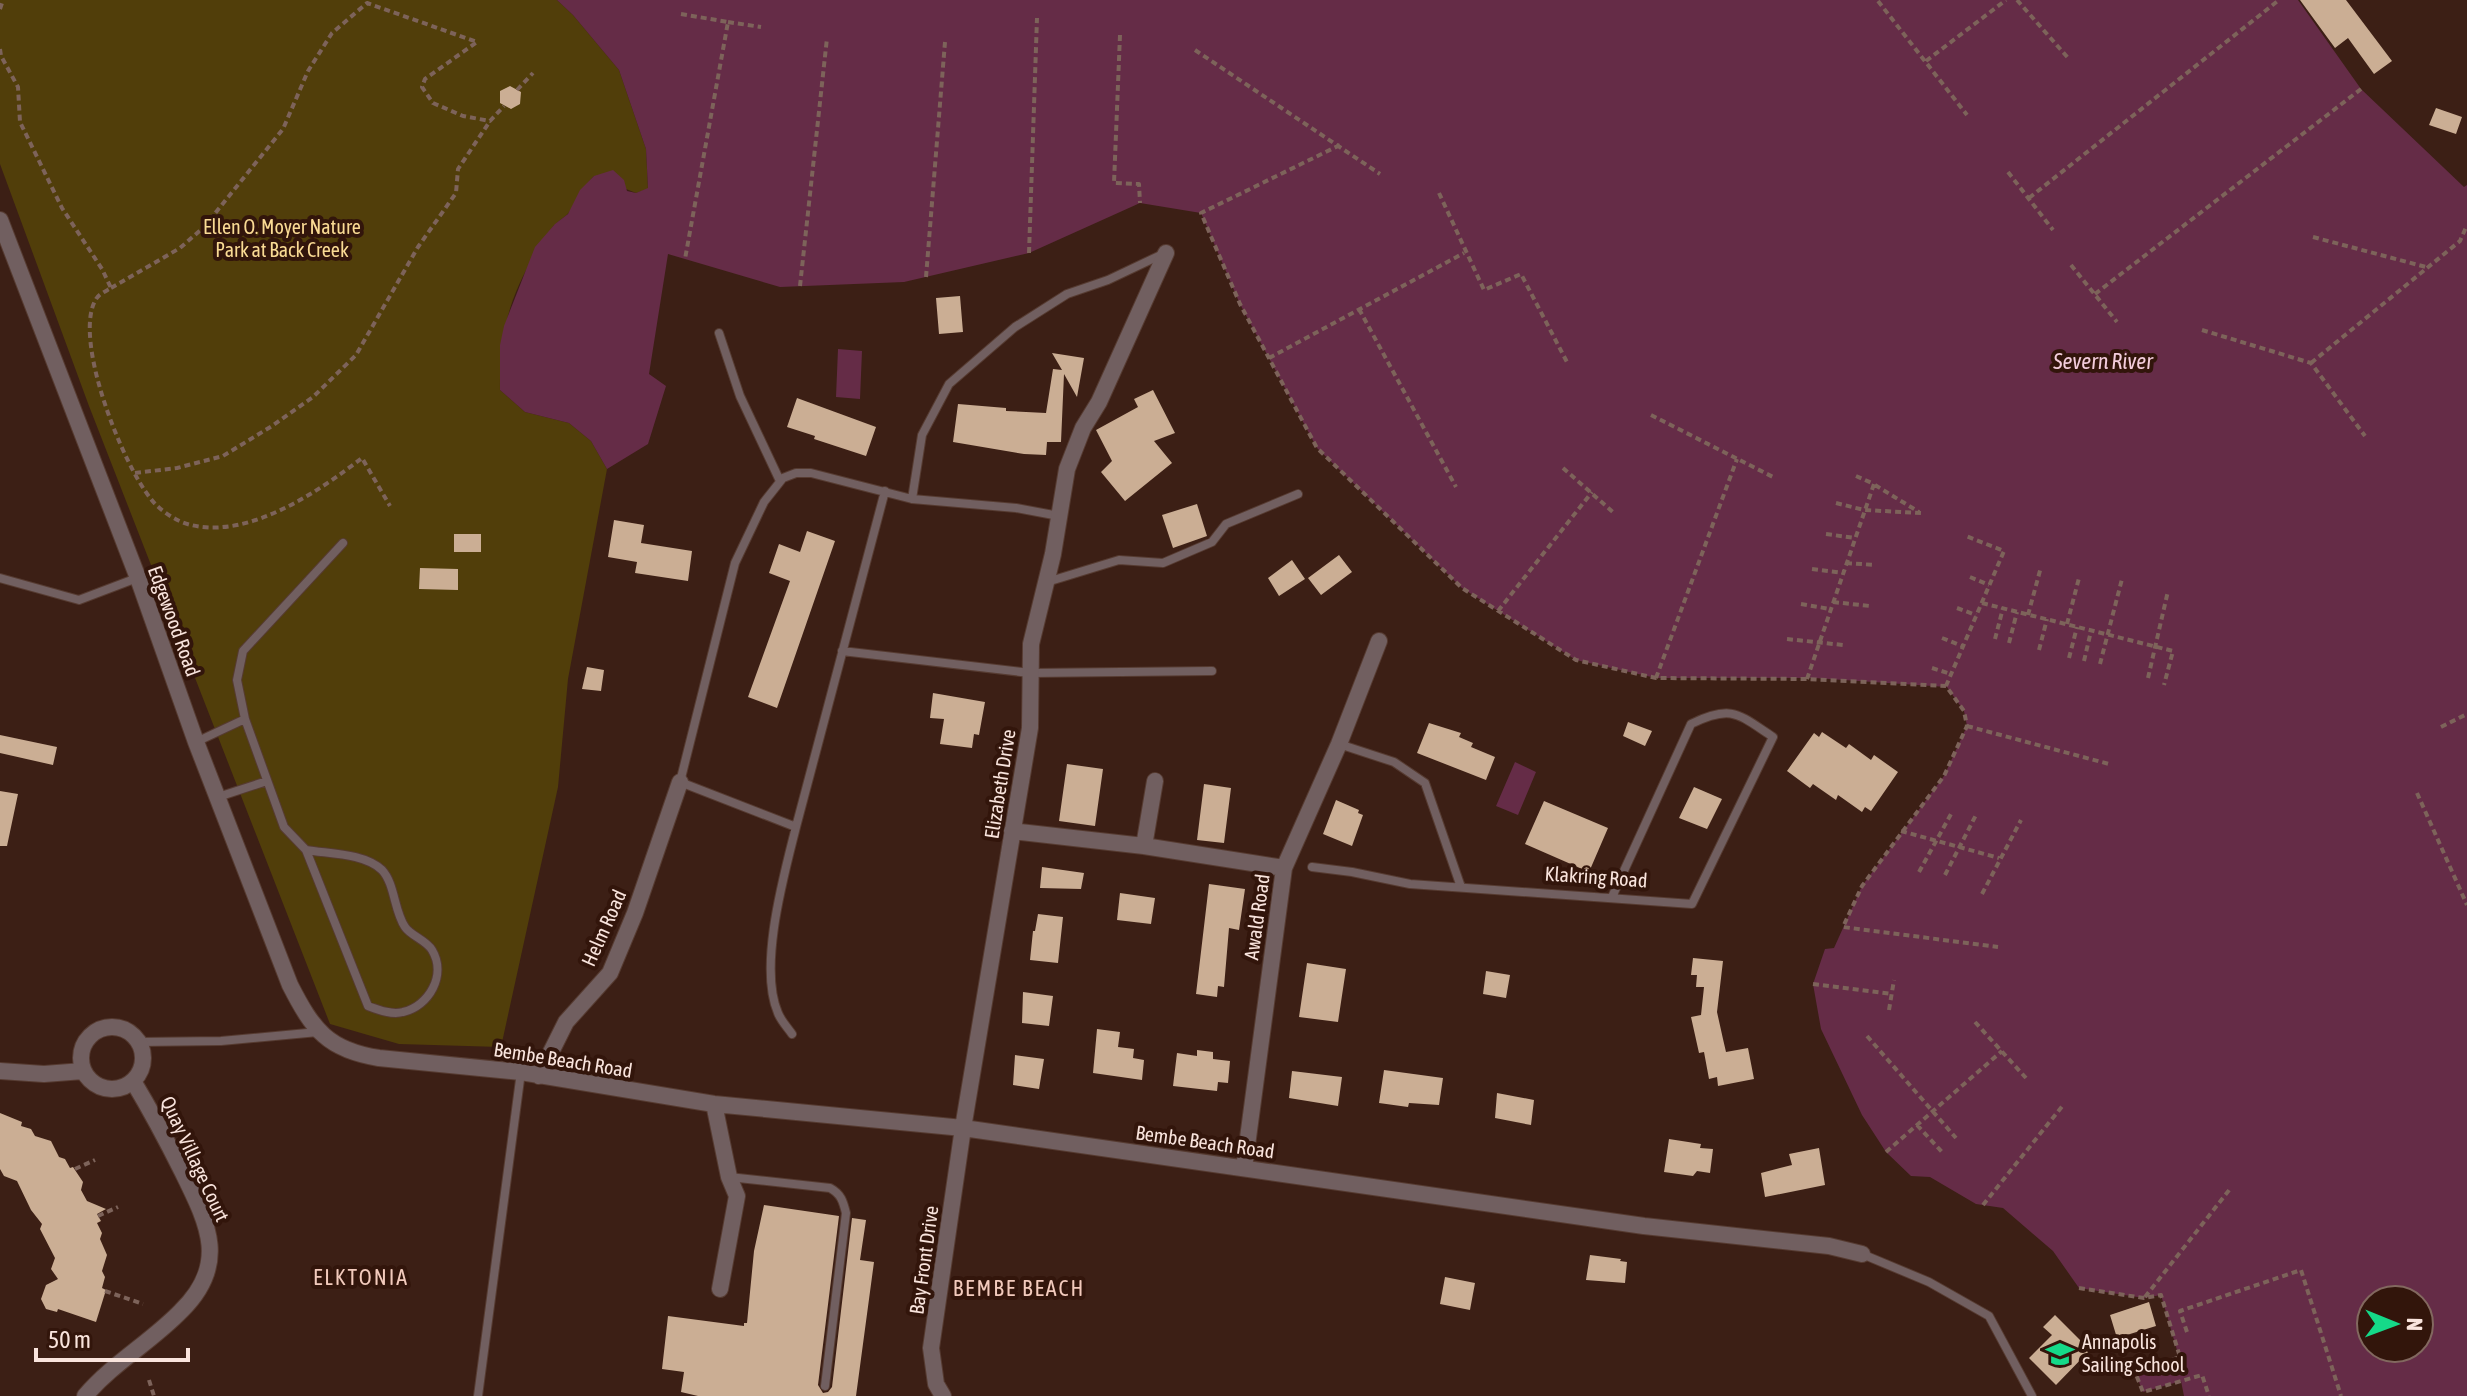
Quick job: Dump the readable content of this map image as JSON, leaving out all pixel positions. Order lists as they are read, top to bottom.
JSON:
{
  "streets": {
    "street": [
      "Edgewood Road",
      "Elizabeth Drive",
      "Awald Road",
      "Helm Road",
      "Bembe Beach Road",
      "Quay Village Court",
      "Bay Front Drive"
    ],
    "lane": ["Klakring Road"]
  },
  "crossings": [
    ["Edgewood Road", "Bembe Beach Road"],
    ["Elizabeth Drive", "Bembe Beach Road"],
    ["Elizabeth Drive", "Bay Front Drive"],
    ["Awald Road", "Bembe Beach Road"],
    ["Helm Road", "Bembe Beach Road"],
    ["Bembe Beach Road", "Bay Front Drive"]
  ],
  "districts": ["ELKTONIA", "BEMBE BEACH"],
  "water": ["Severn River"],
  "parks": ["Ellen O. Moyer Nature Park at Back Creek"],
  "places": {
    "school or university": ["Annapolis Sailing School"]
  },
  "scale_bar": "50 m",
  "north": "right"
}
